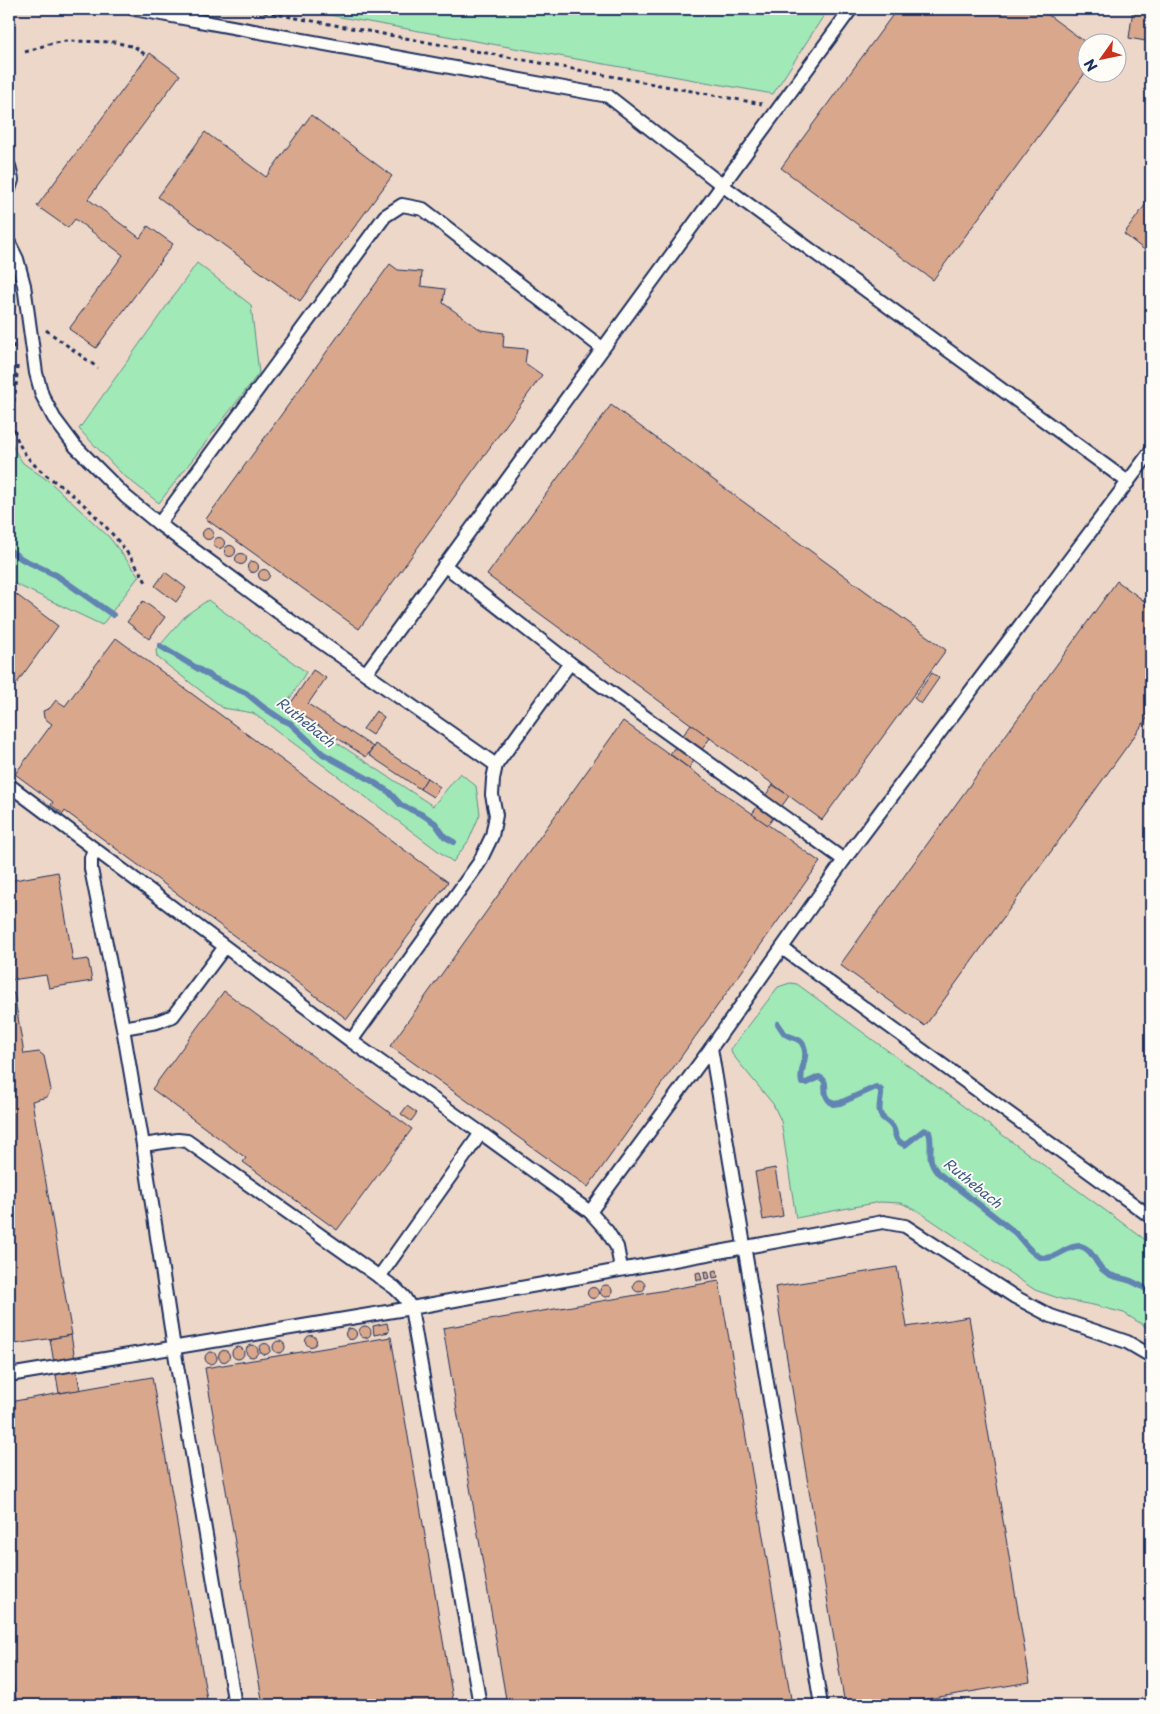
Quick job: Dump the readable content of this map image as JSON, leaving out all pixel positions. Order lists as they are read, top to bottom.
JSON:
{
  "water": ["Ruthebach"],
  "north": "bottom left"
}
